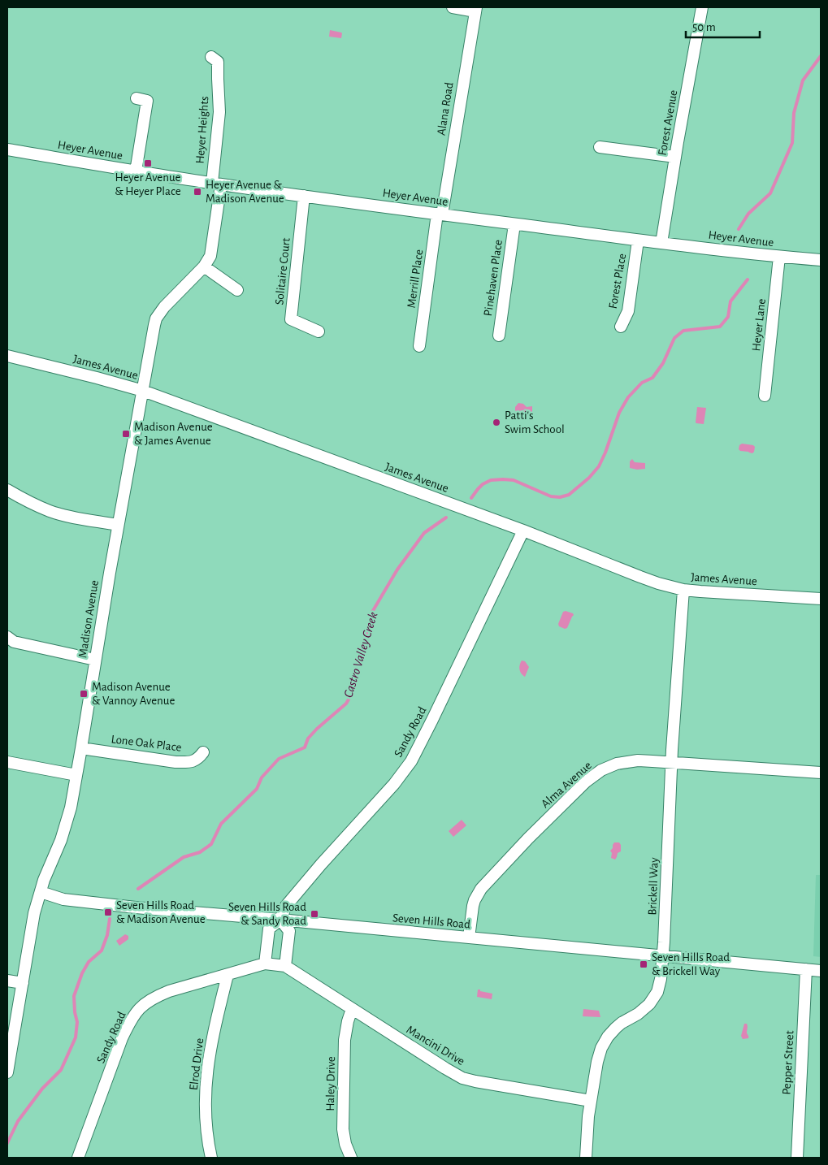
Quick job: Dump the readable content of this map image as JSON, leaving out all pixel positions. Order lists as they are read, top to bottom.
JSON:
{
  "streets": {
    "street": [
      "Alana Road",
      "Forest Avenue",
      "Heyer Heights",
      "Heyer Avenue",
      "Solitaire Court",
      "Pinehaven Place",
      "Merrill Place",
      "Forest Place",
      "Heyer Lane",
      "James Avenue",
      "Madison Avenue",
      "Sandy Road",
      "Lone Oak Place",
      "Alma Avenue",
      "Brickell Way",
      "Seven Hills Road",
      "Mancini Drive",
      "Pepper Street",
      "Elrod Drive",
      "Haley Drive"
    ]
  },
  "crossings": [
    ["Alana Road", "Heyer Avenue"],
    ["Alana Road", "Merrill Place"],
    ["Forest Avenue", "Heyer Avenue"],
    ["Heyer Heights", "Heyer Avenue"],
    ["Heyer Heights", "Madison Avenue"],
    ["Heyer Avenue", "Solitaire Court"],
    ["Heyer Avenue", "Pinehaven Place"],
    ["Heyer Avenue", "Merrill Place"],
    ["Heyer Avenue", "Forest Place"],
    ["Heyer Avenue", "Heyer Lane"],
    ["Heyer Avenue", "Madison Avenue"],
    ["James Avenue", "Madison Avenue"],
    ["James Avenue", "Sandy Road"],
    ["James Avenue", "Brickell Way"],
    ["Madison Avenue", "Lone Oak Place"],
    ["Madison Avenue", "Seven Hills Road"],
    ["Sandy Road", "Seven Hills Road"],
    ["Sandy Road", "Mancini Drive"],
    ["Sandy Road", "Elrod Drive"],
    ["Alma Avenue", "Brickell Way"],
    ["Alma Avenue", "Seven Hills Road"],
    ["Brickell Way", "Seven Hills Road"],
    ["Brickell Way", "Mancini Drive"],
    ["Seven Hills Road", "Pepper Street"],
    ["Mancini Drive", "Haley Drive"]
  ],
  "water": ["Castro Valley Creek"],
  "places": {
    "transit": [
      "Heyer Avenue & Heyer Place",
      "Heyer Avenue & Madison Avenue",
      "Madison Avenue & James Avenue",
      "Madison Avenue & Vannoy Avenue",
      "Seven Hills Road & Madison Avenue",
      "Seven Hills Road & Sandy Road",
      "Seven Hills Road & Brickell Way"
    ],
    "other": ["Patti's Swim School"]
  },
  "scale_bar": "50 m"
}
